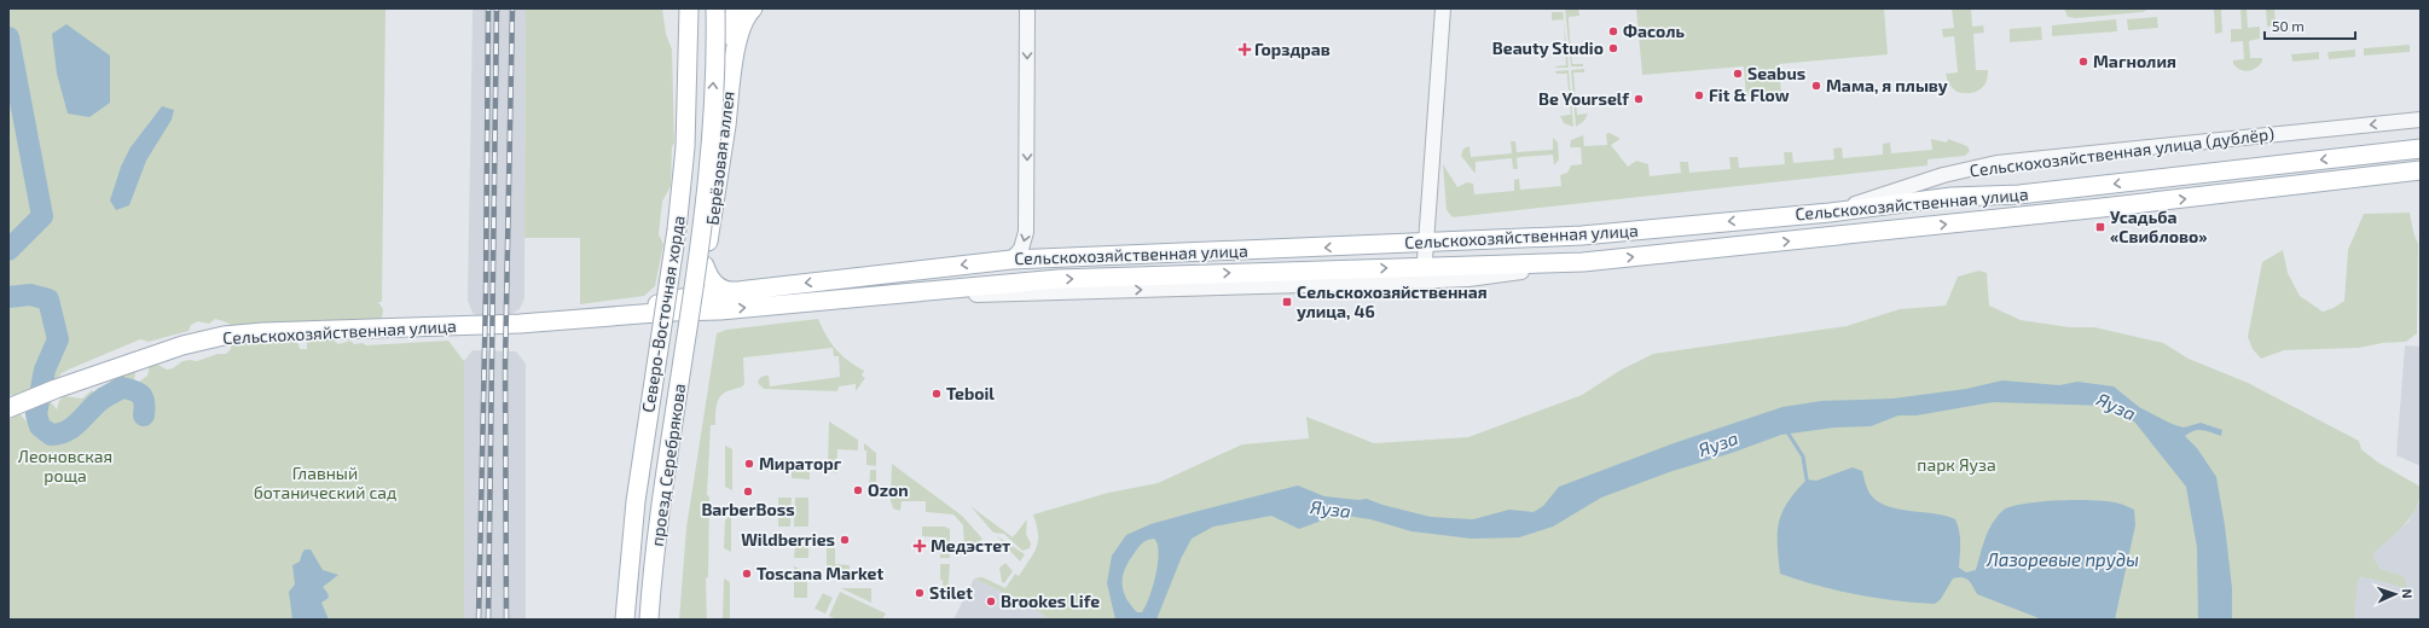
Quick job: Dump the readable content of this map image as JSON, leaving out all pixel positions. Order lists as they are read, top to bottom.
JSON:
{
  "streets": {
    "main road": [
      "Берёзовая аллея",
      "Сельскохозяйственная улица",
      "Северо-Восточная хорда",
      "проезд Серебрякова"
    ],
    "street": ["Сельскохозяйственная улица (дублёр)"]
  },
  "crossings": [
    ["Сельскохозяйственная улица (дублёр)", "Сельскохозяйственная улица"],
    ["Берёзовая аллея", "Сельскохозяйственная улица"],
    ["Берёзовая аллея", "Северо-Восточная хорда"],
    ["Берёзовая аллея", "проезд Серебрякова"],
    ["Сельскохозяйственная улица", "проезд Серебрякова"],
    ["Северо-Восточная хорда", "проезд Серебрякова"]
  ],
  "one_way": ["Сельскохозяйственная улица (дублёр)"],
  "water": ["Яуза", "Лазоревые пруды"],
  "parks": ["Леоновская роща", "парк Яуза", "Главный ботанический сад"],
  "places": {
    "other": [
      "Фасоль",
      "Beauty Studio",
      "Магнолия",
      "Seabus",
      "Мама, я плыву",
      "Fit & Flow",
      "Be Yourself",
      "Teboil",
      "Мираторг",
      "Ozon",
      "BarberBoss",
      "Wildberries",
      "Toscana Market",
      "Stilet",
      "Brookes Life"
    ],
    "health": ["Горздрав", "Медэстет"],
    "transit": ["Усадьба «Свиблово»", "Сельскохозяйственная улица, 46"]
  },
  "scale_bar": "50 m",
  "north": "right"
}
